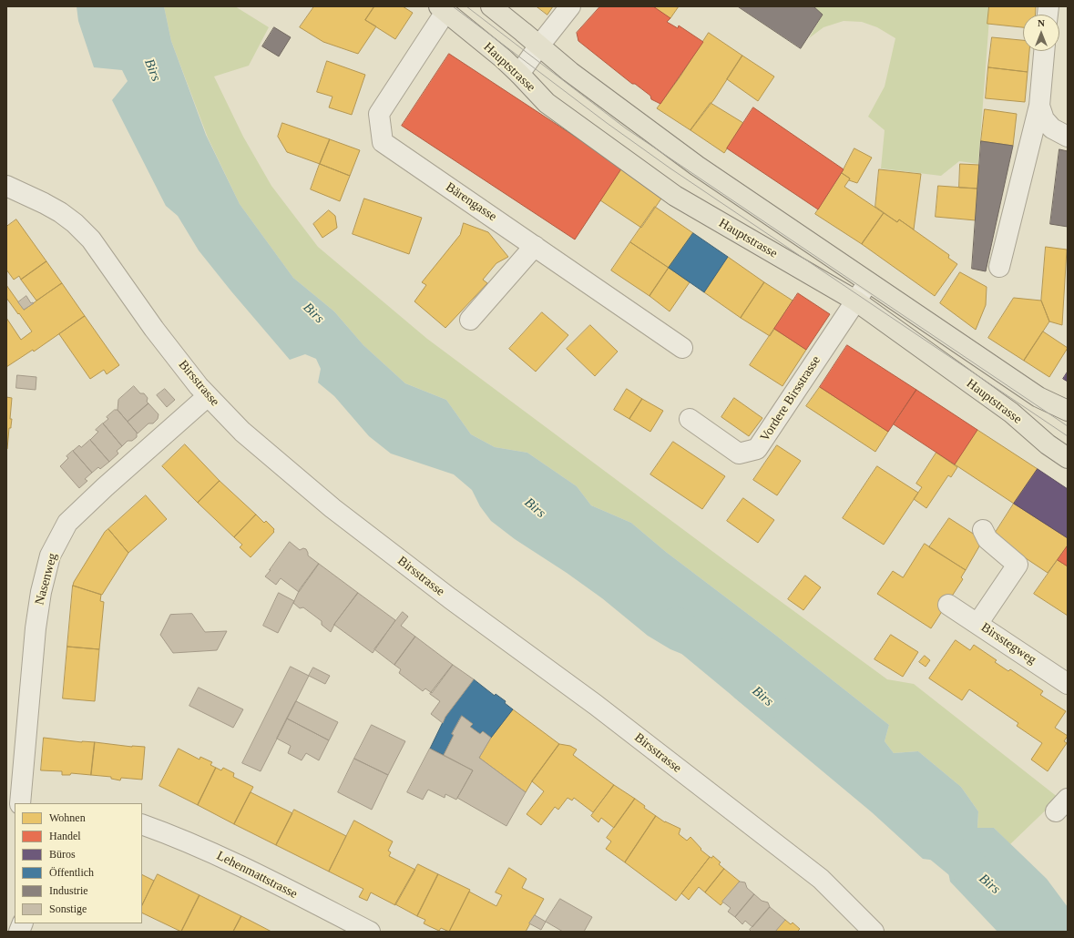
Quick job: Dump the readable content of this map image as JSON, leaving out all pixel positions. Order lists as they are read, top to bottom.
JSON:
{
  "streets": {
    "main road": ["Hauptstrasse"],
    "street": [
      "Bärengasse",
      "Birsstrasse",
      "Vordere Birsstrasse",
      "Nasenweg",
      "Birsstegweg",
      "Lehenmattstrasse"
    ]
  },
  "crossings": [
    ["Hauptstrasse", "Bärengasse"],
    ["Hauptstrasse", "Vordere Birsstrasse"],
    ["Birsstrasse", "Nasenweg"]
  ],
  "water": ["Birs"],
  "legend": [
    "Wohnen",
    "Handel",
    "Büros",
    "Öffentlich",
    "Industrie",
    "Sonstige"
  ],
  "north": "top"
}
